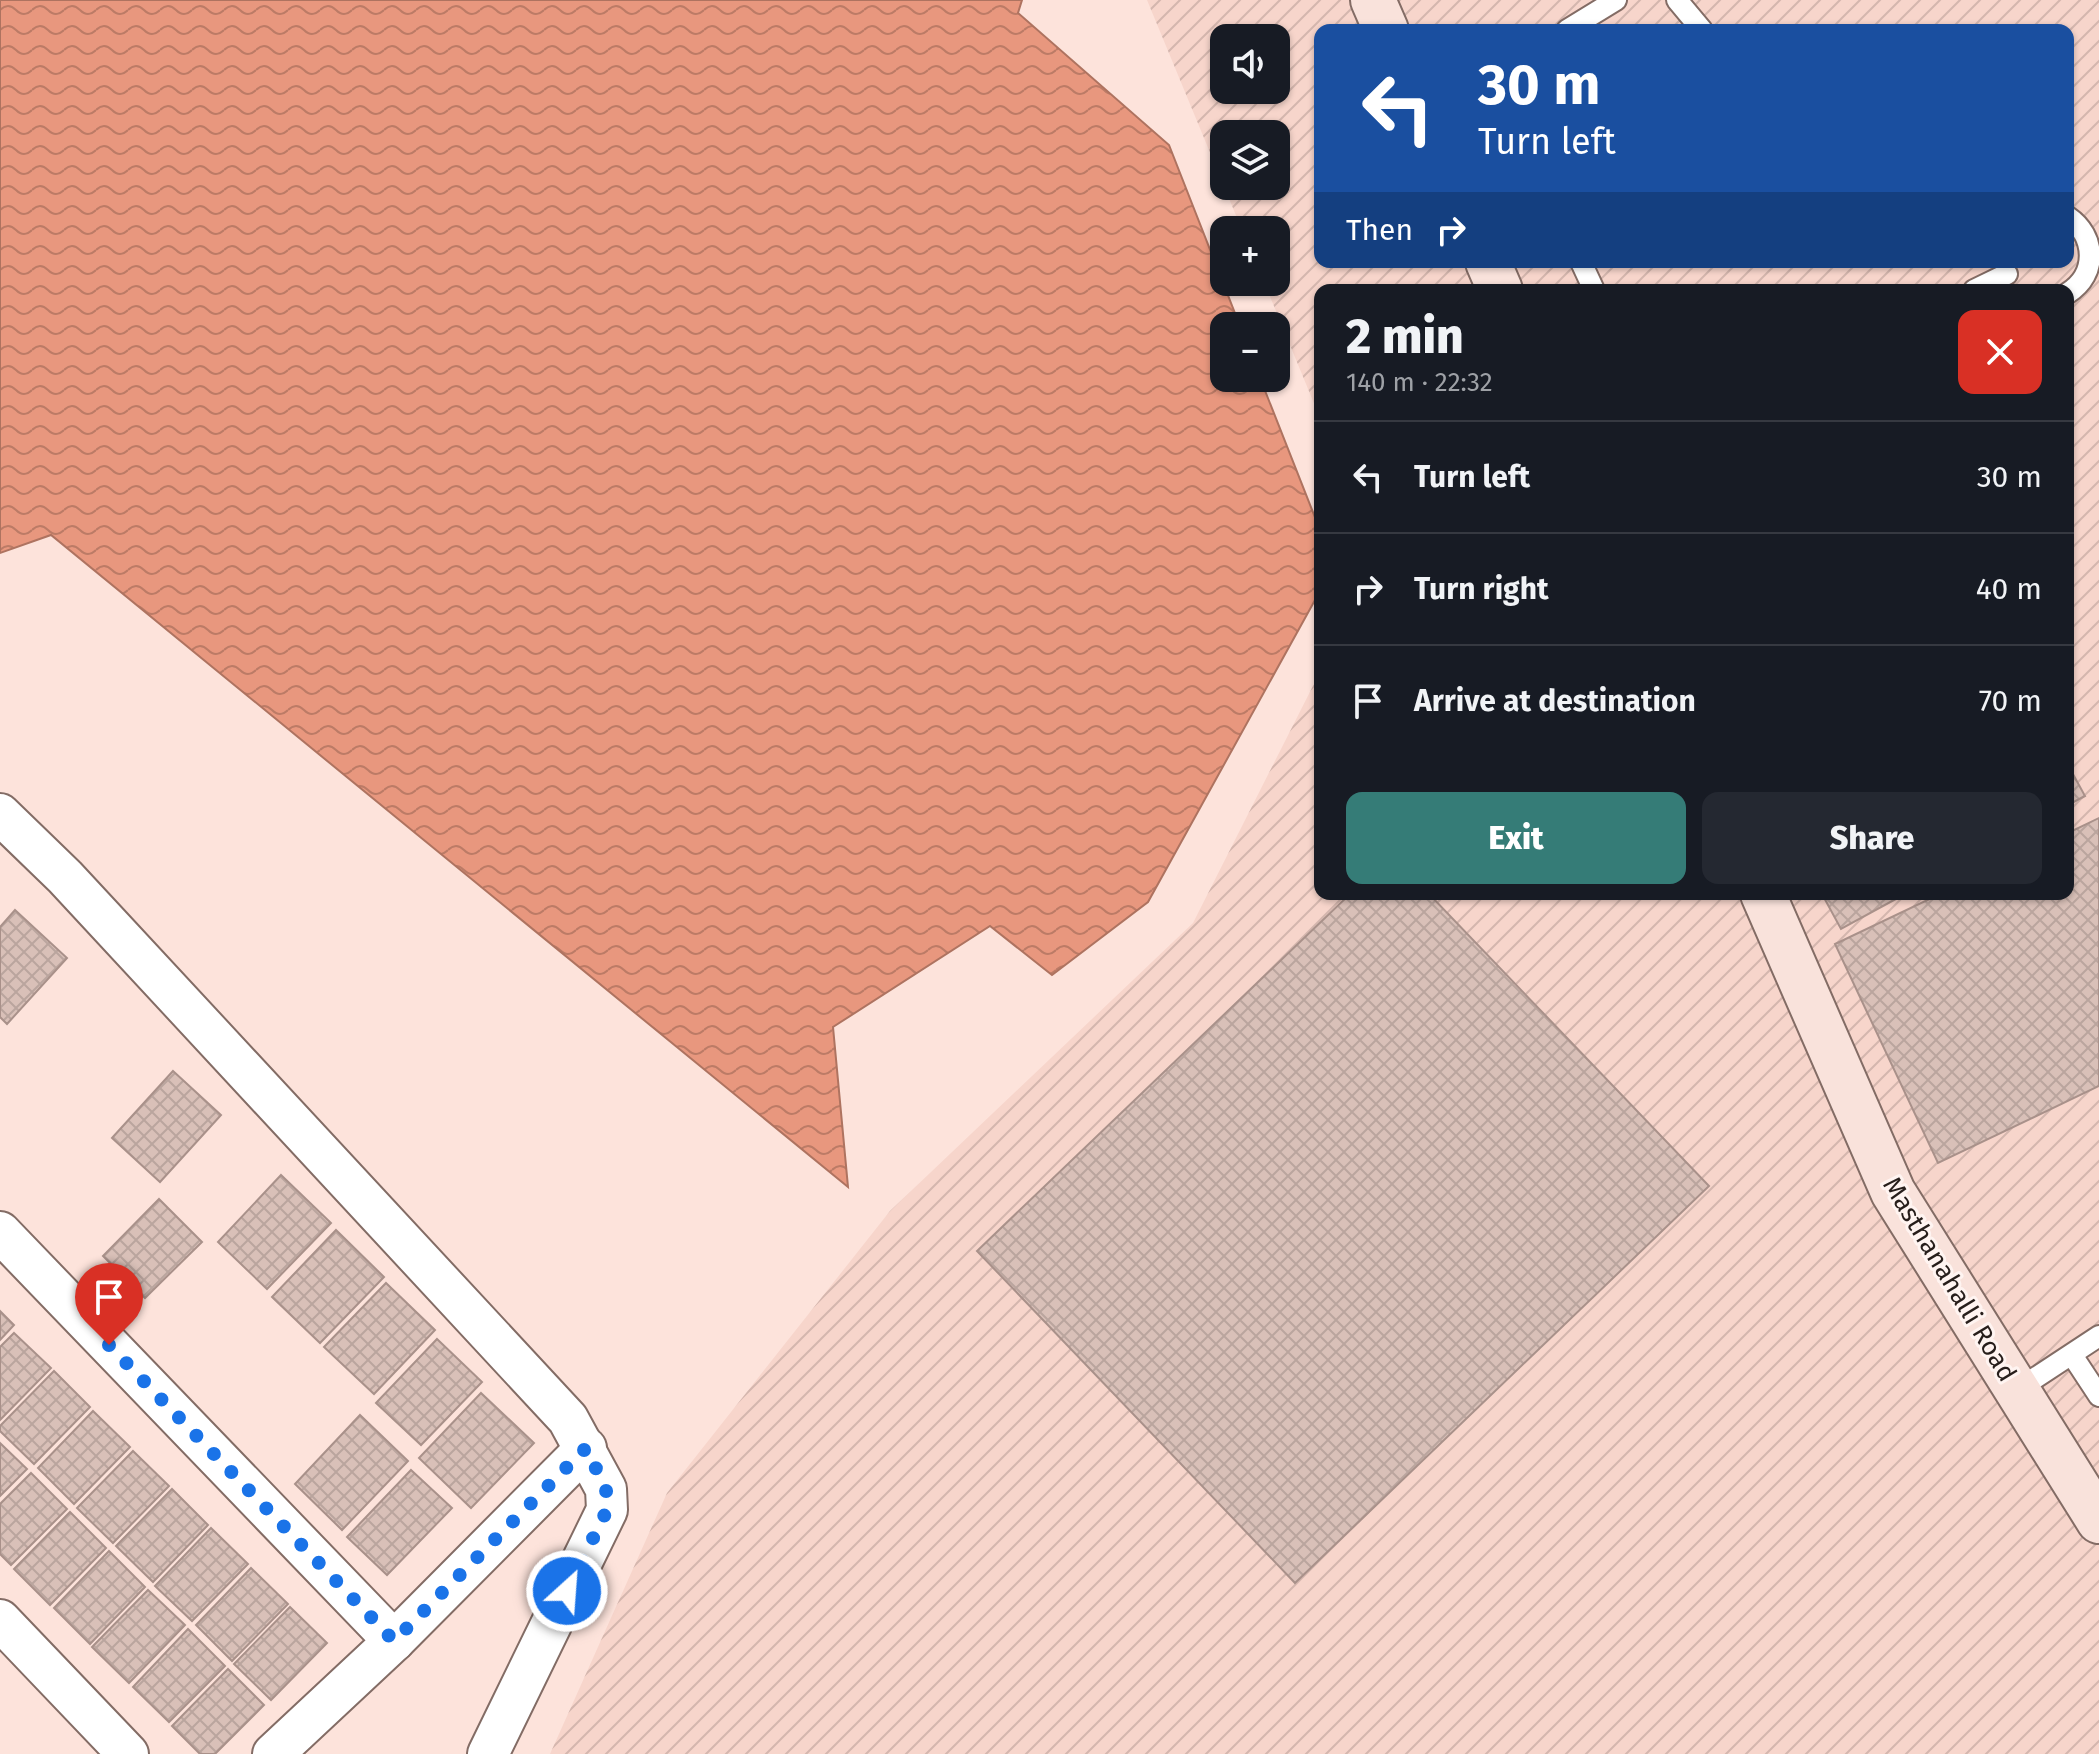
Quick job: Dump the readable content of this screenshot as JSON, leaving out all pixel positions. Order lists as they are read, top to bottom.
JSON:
{
  "streets": {
    "street": ["Masthanahalli Road"]
  },
  "page": {
    "map_buttons": ["+", "−"],
    "turn": ["30 m", "Turn left"],
    "then": "Then",
    "heading": ["2 min", "140 m · 22:32"],
    "list": [
      {
        "name": "Turn left",
        "value": "30 m"
      },
      {
        "name": "Turn right",
        "value": "40 m"
      },
      {
        "name": "Arrive at destination",
        "value": "70 m"
      }
    ],
    "buttons": ["Exit", "Share"]
  }
}
